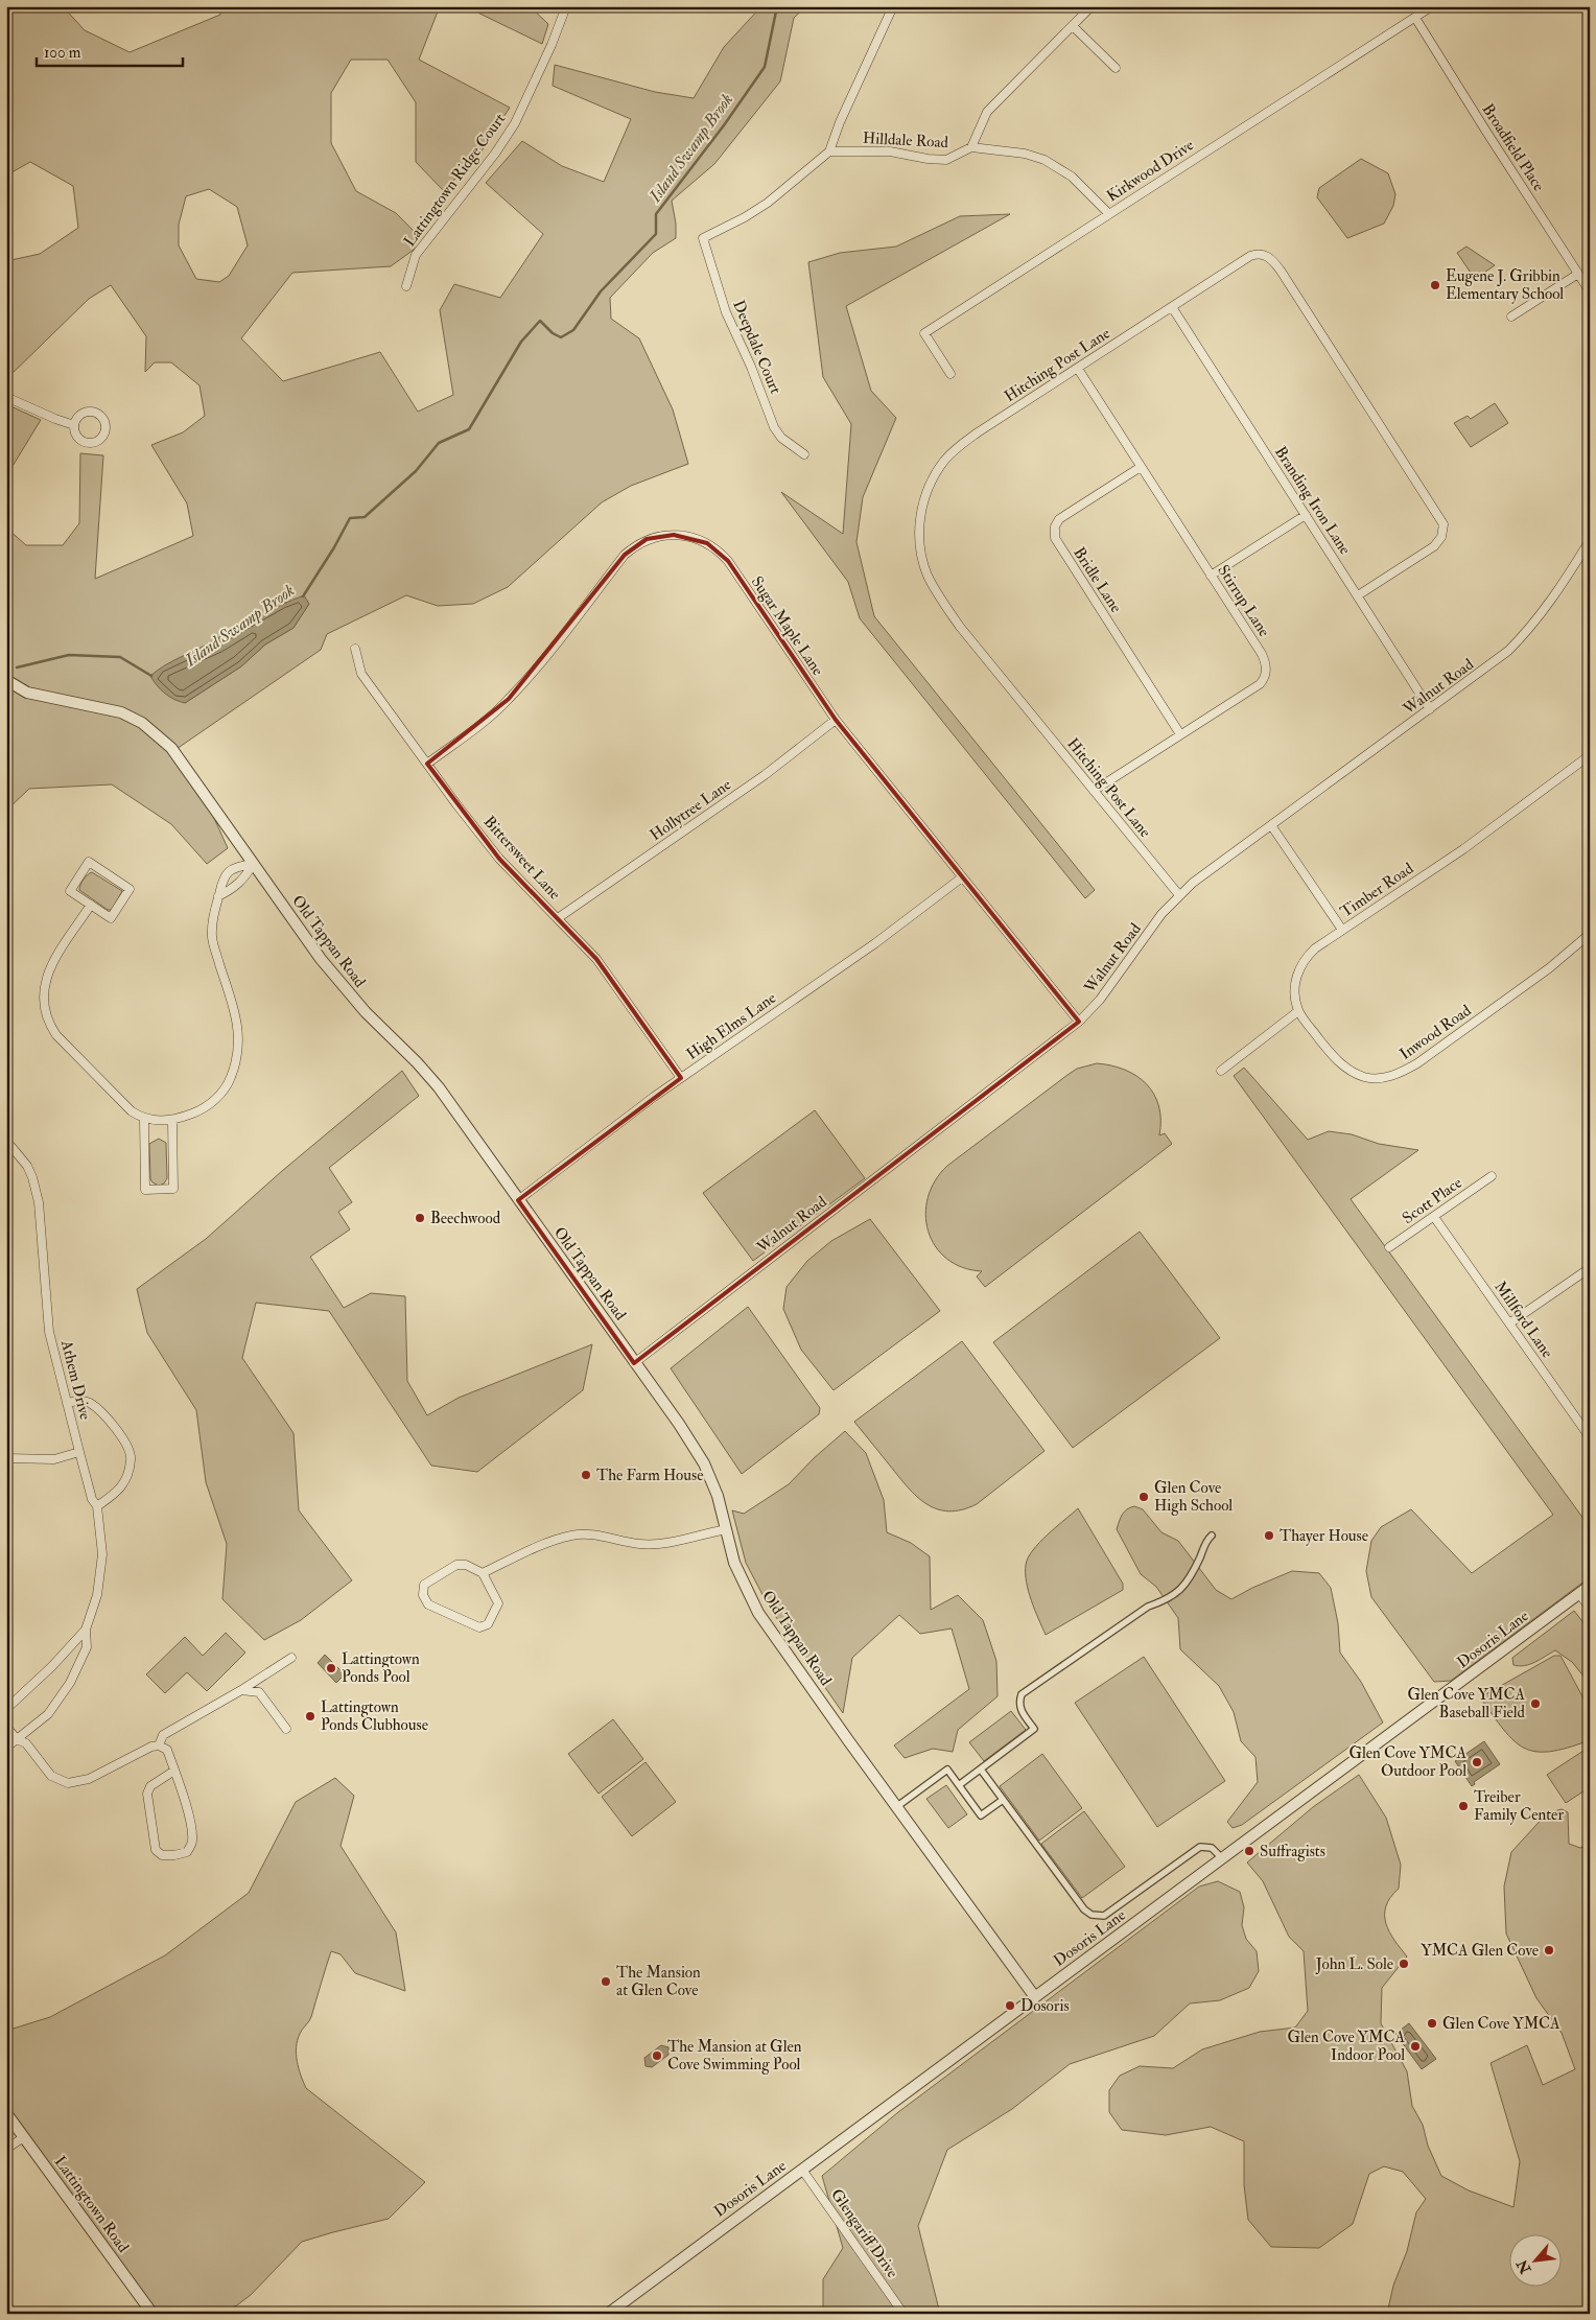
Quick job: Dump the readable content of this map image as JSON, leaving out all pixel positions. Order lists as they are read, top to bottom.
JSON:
{
  "streets": {
    "street": [
      "Hilldale Road",
      "Broadfield Place",
      "Kirkwood Drive",
      "Lattingtown Ridge Court",
      "Deepdale Court",
      "Hitching Post Lane",
      "Branding Iron Lane",
      "Bridle Lane",
      "Stirrup Lane",
      "Sugar Maple Lane",
      "Walnut Road",
      "Hollytree Lane",
      "Bittersweet Lane",
      "Timber Road",
      "Old Tappan Road",
      "High Elms Lane",
      "Inwood Road",
      "Scott Place",
      "Millford Lane",
      "Athem Drive",
      "Dosoris Lane",
      "Lattingtown Road",
      "Glengariff Drive"
    ]
  },
  "crossings": [
    ["Hilldale Road", "Deepdale Court"],
    ["Broadfield Place", "Kirkwood Drive"],
    ["Hitching Post Lane", "Branding Iron Lane"],
    ["Hitching Post Lane", "Stirrup Lane"],
    ["Hitching Post Lane", "Walnut Road"],
    ["Branding Iron Lane", "Walnut Road"],
    ["Bridle Lane", "Stirrup Lane"],
    ["Sugar Maple Lane", "Walnut Road"],
    ["Sugar Maple Lane", "Hollytree Lane"],
    ["Sugar Maple Lane", "Bittersweet Lane"],
    ["Sugar Maple Lane", "High Elms Lane"],
    ["Walnut Road", "Old Tappan Road"],
    ["Hollytree Lane", "Bittersweet Lane"],
    ["Bittersweet Lane", "High Elms Lane"],
    ["Timber Road", "Inwood Road"],
    ["Old Tappan Road", "High Elms Lane"],
    ["Old Tappan Road", "Dosoris Lane"],
    ["Scott Place", "Millford Lane"],
    ["Dosoris Lane", "Glengariff Drive"]
  ],
  "water": ["Island Swamp Brook"],
  "places": [
    "Eugene J. Gribbin Elementary School",
    "Beechwood",
    "The Farm House",
    "Glen Cove High School",
    "Thayer House",
    "Lattingtown Ponds Pool",
    "Glen Cove YMCA Baseball Field",
    "Lattingtown Ponds Clubhouse",
    "Glen Cove YMCA Outdoor Pool",
    "Treiber Family Center",
    "Suffragists",
    "YMCA Glen Cove",
    "John L. Sole",
    "The Mansion at Glen Cove",
    "Dosoris",
    "Glen Cove YMCA",
    "Glen Cove YMCA Indoor Pool",
    "The Mansion at Glen Cove Swimming Pool"
  ],
  "scale_bar": "100 m",
  "north": "bottom left"
}
